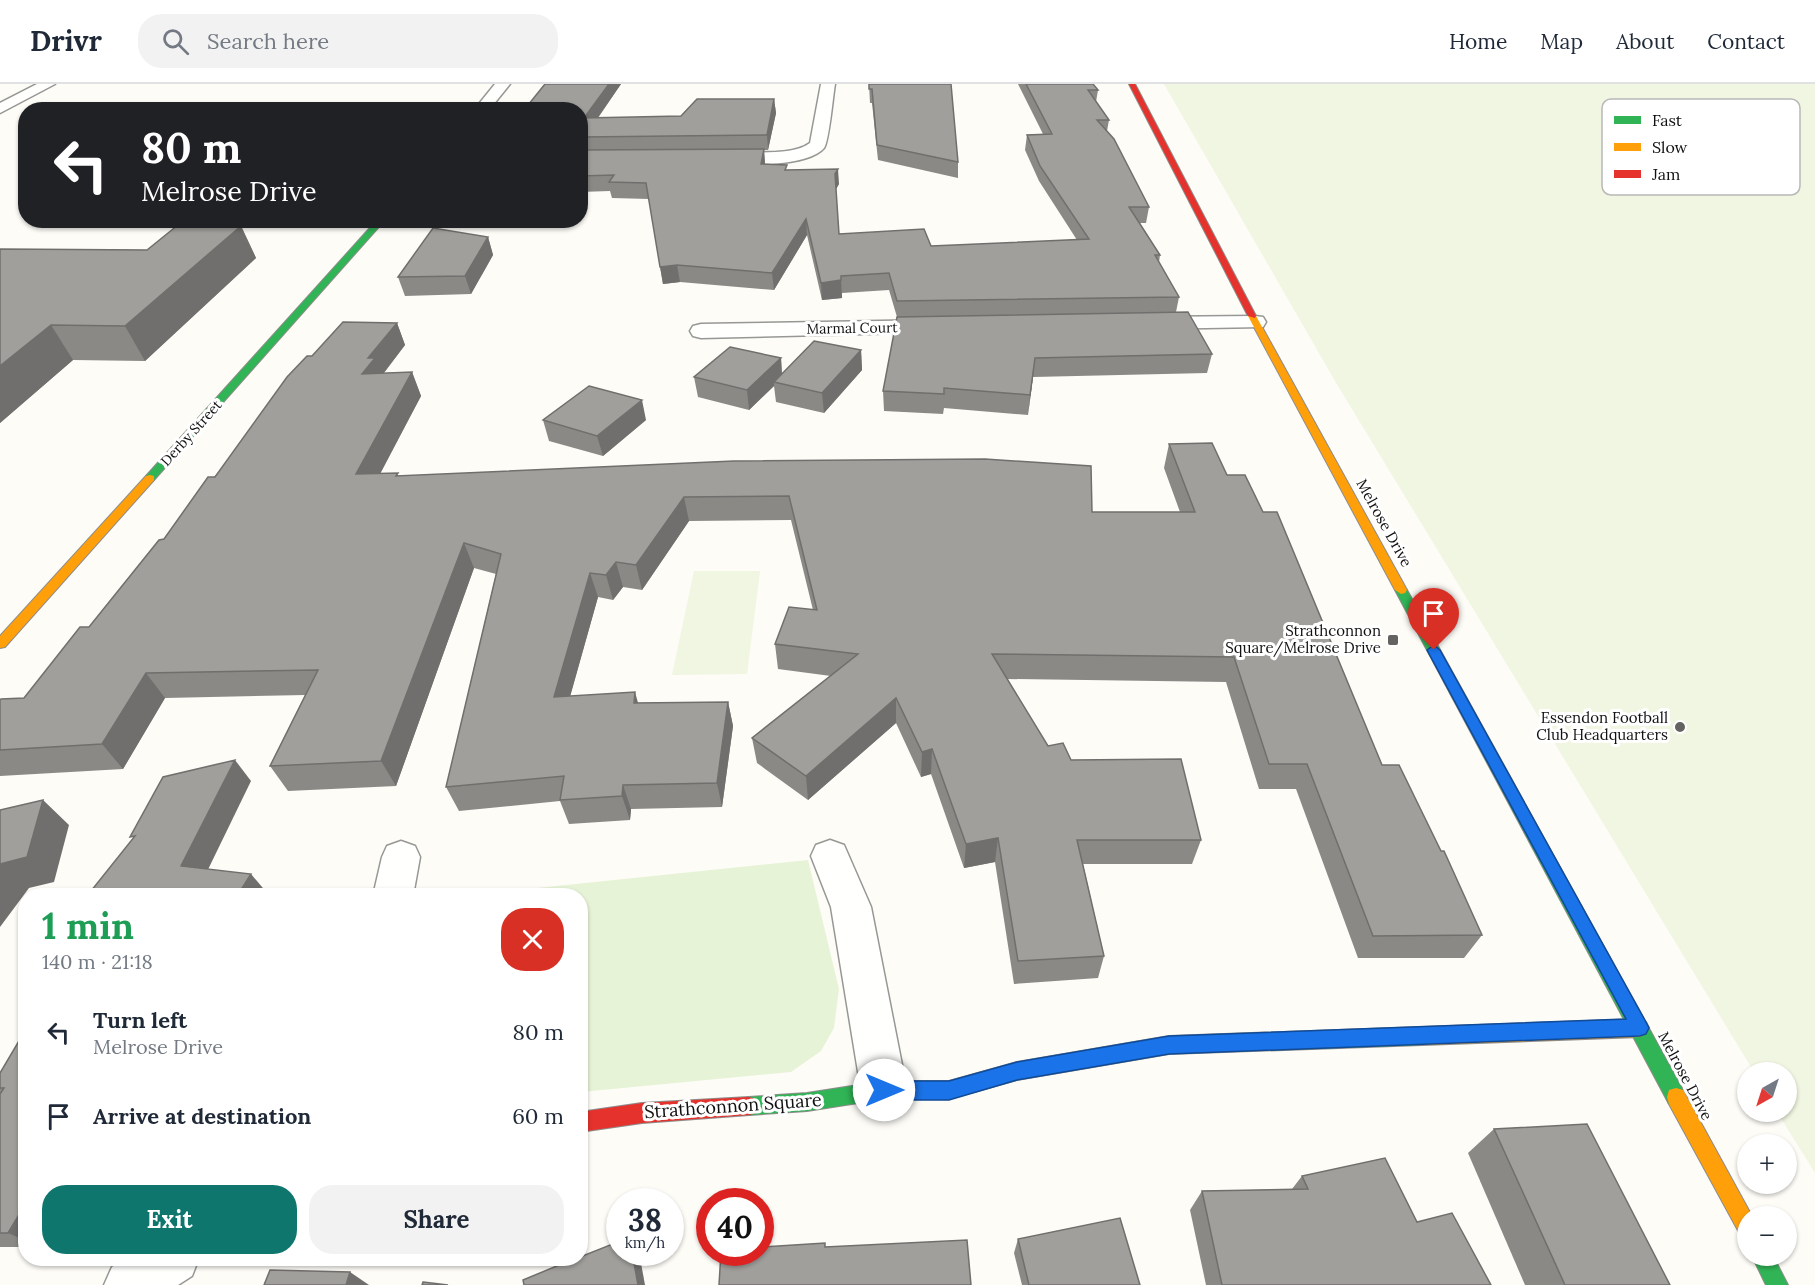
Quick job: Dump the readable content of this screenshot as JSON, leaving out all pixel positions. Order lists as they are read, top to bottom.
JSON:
{
  "streets": {
    "street": [
      "Marmal Court",
      "Derby Street",
      "Melrose Drive",
      "Strathconnon Square"
    ]
  },
  "crossings": [
    ["Melrose Drive", "Strathconnon Square"]
  ],
  "places": {
    "transit": ["Strathconnon Square/Melrose Drive"],
    "other": ["Essendon Football Club Headquarters"]
  },
  "legend": ["Fast", "Slow", "Jam"],
  "north": "bottom left",
  "page": {
    "header": "Drivr",
    "search": "Search here",
    "nav": [
      "Home",
      "Map",
      "About",
      "Contact"
    ],
    "turn": ["80 m", "Melrose Drive"],
    "heading": ["1 min", "140 m · 21:18"],
    "list": [
      {
        "name": "Turn left",
        "note": "Melrose Drive",
        "value": "80 m"
      },
      {
        "name": "Arrive at destination",
        "value": "60 m"
      }
    ],
    "map_buttons": ["+", "−"],
    "buttons": ["Exit", "Share"],
    "speed": "38 km/h",
    "limit": "40"
  }
}
